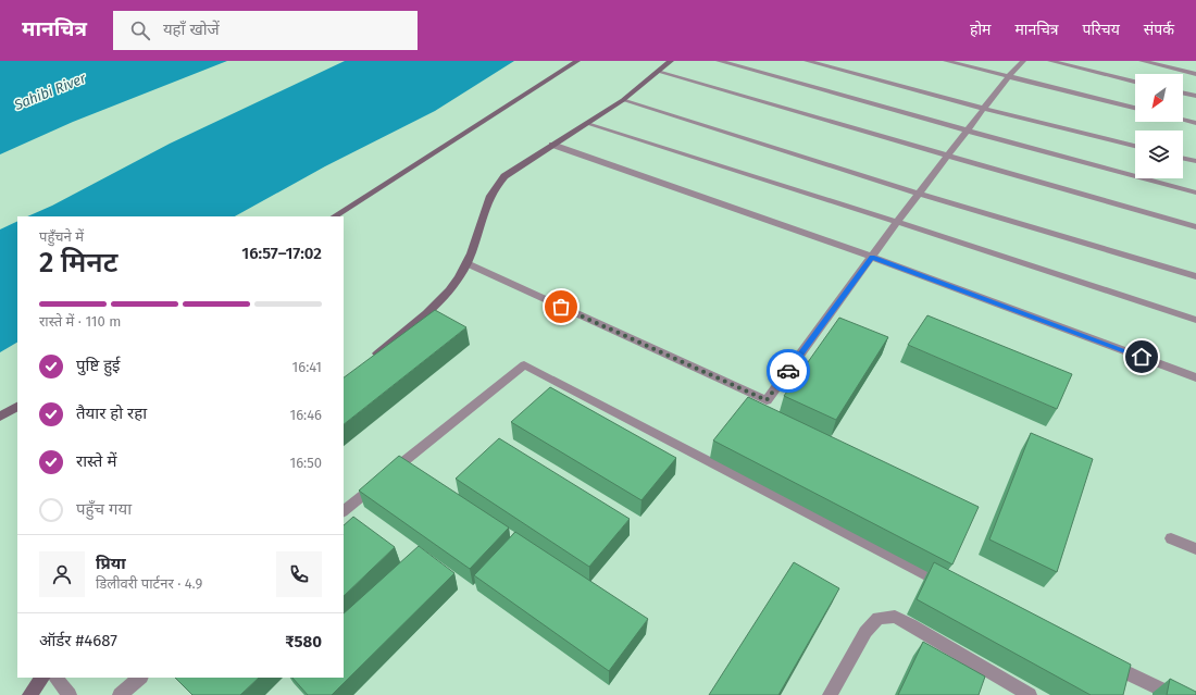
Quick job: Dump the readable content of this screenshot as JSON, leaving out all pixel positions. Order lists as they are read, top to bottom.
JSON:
{
  "water": ["Sahibi River"],
  "north": "bottom left",
  "page": {
    "header": "मानचित्र",
    "search": "यहाँ खोजें",
    "nav": [
      "होम",
      "मानचित्र",
      "परिचय",
      "संपर्क"
    ],
    "heading": ["2 मिनट", "पहुँचने में", "16:57–17:02"],
    "panel": [
      "प्रिया",
      "डिलीवरी पार्टनर · 4.9",
      "ऑर्डर #4687",
      "₹580"
    ],
    "bar": "रास्ते में · 110 m",
    "list": [
      ["पुष्टि हुई", "16:41"],
      ["तैयार हो रहा", "16:46"],
      ["रास्ते में", "16:50"],
      "पहुँच गया"
    ]
  }
}
